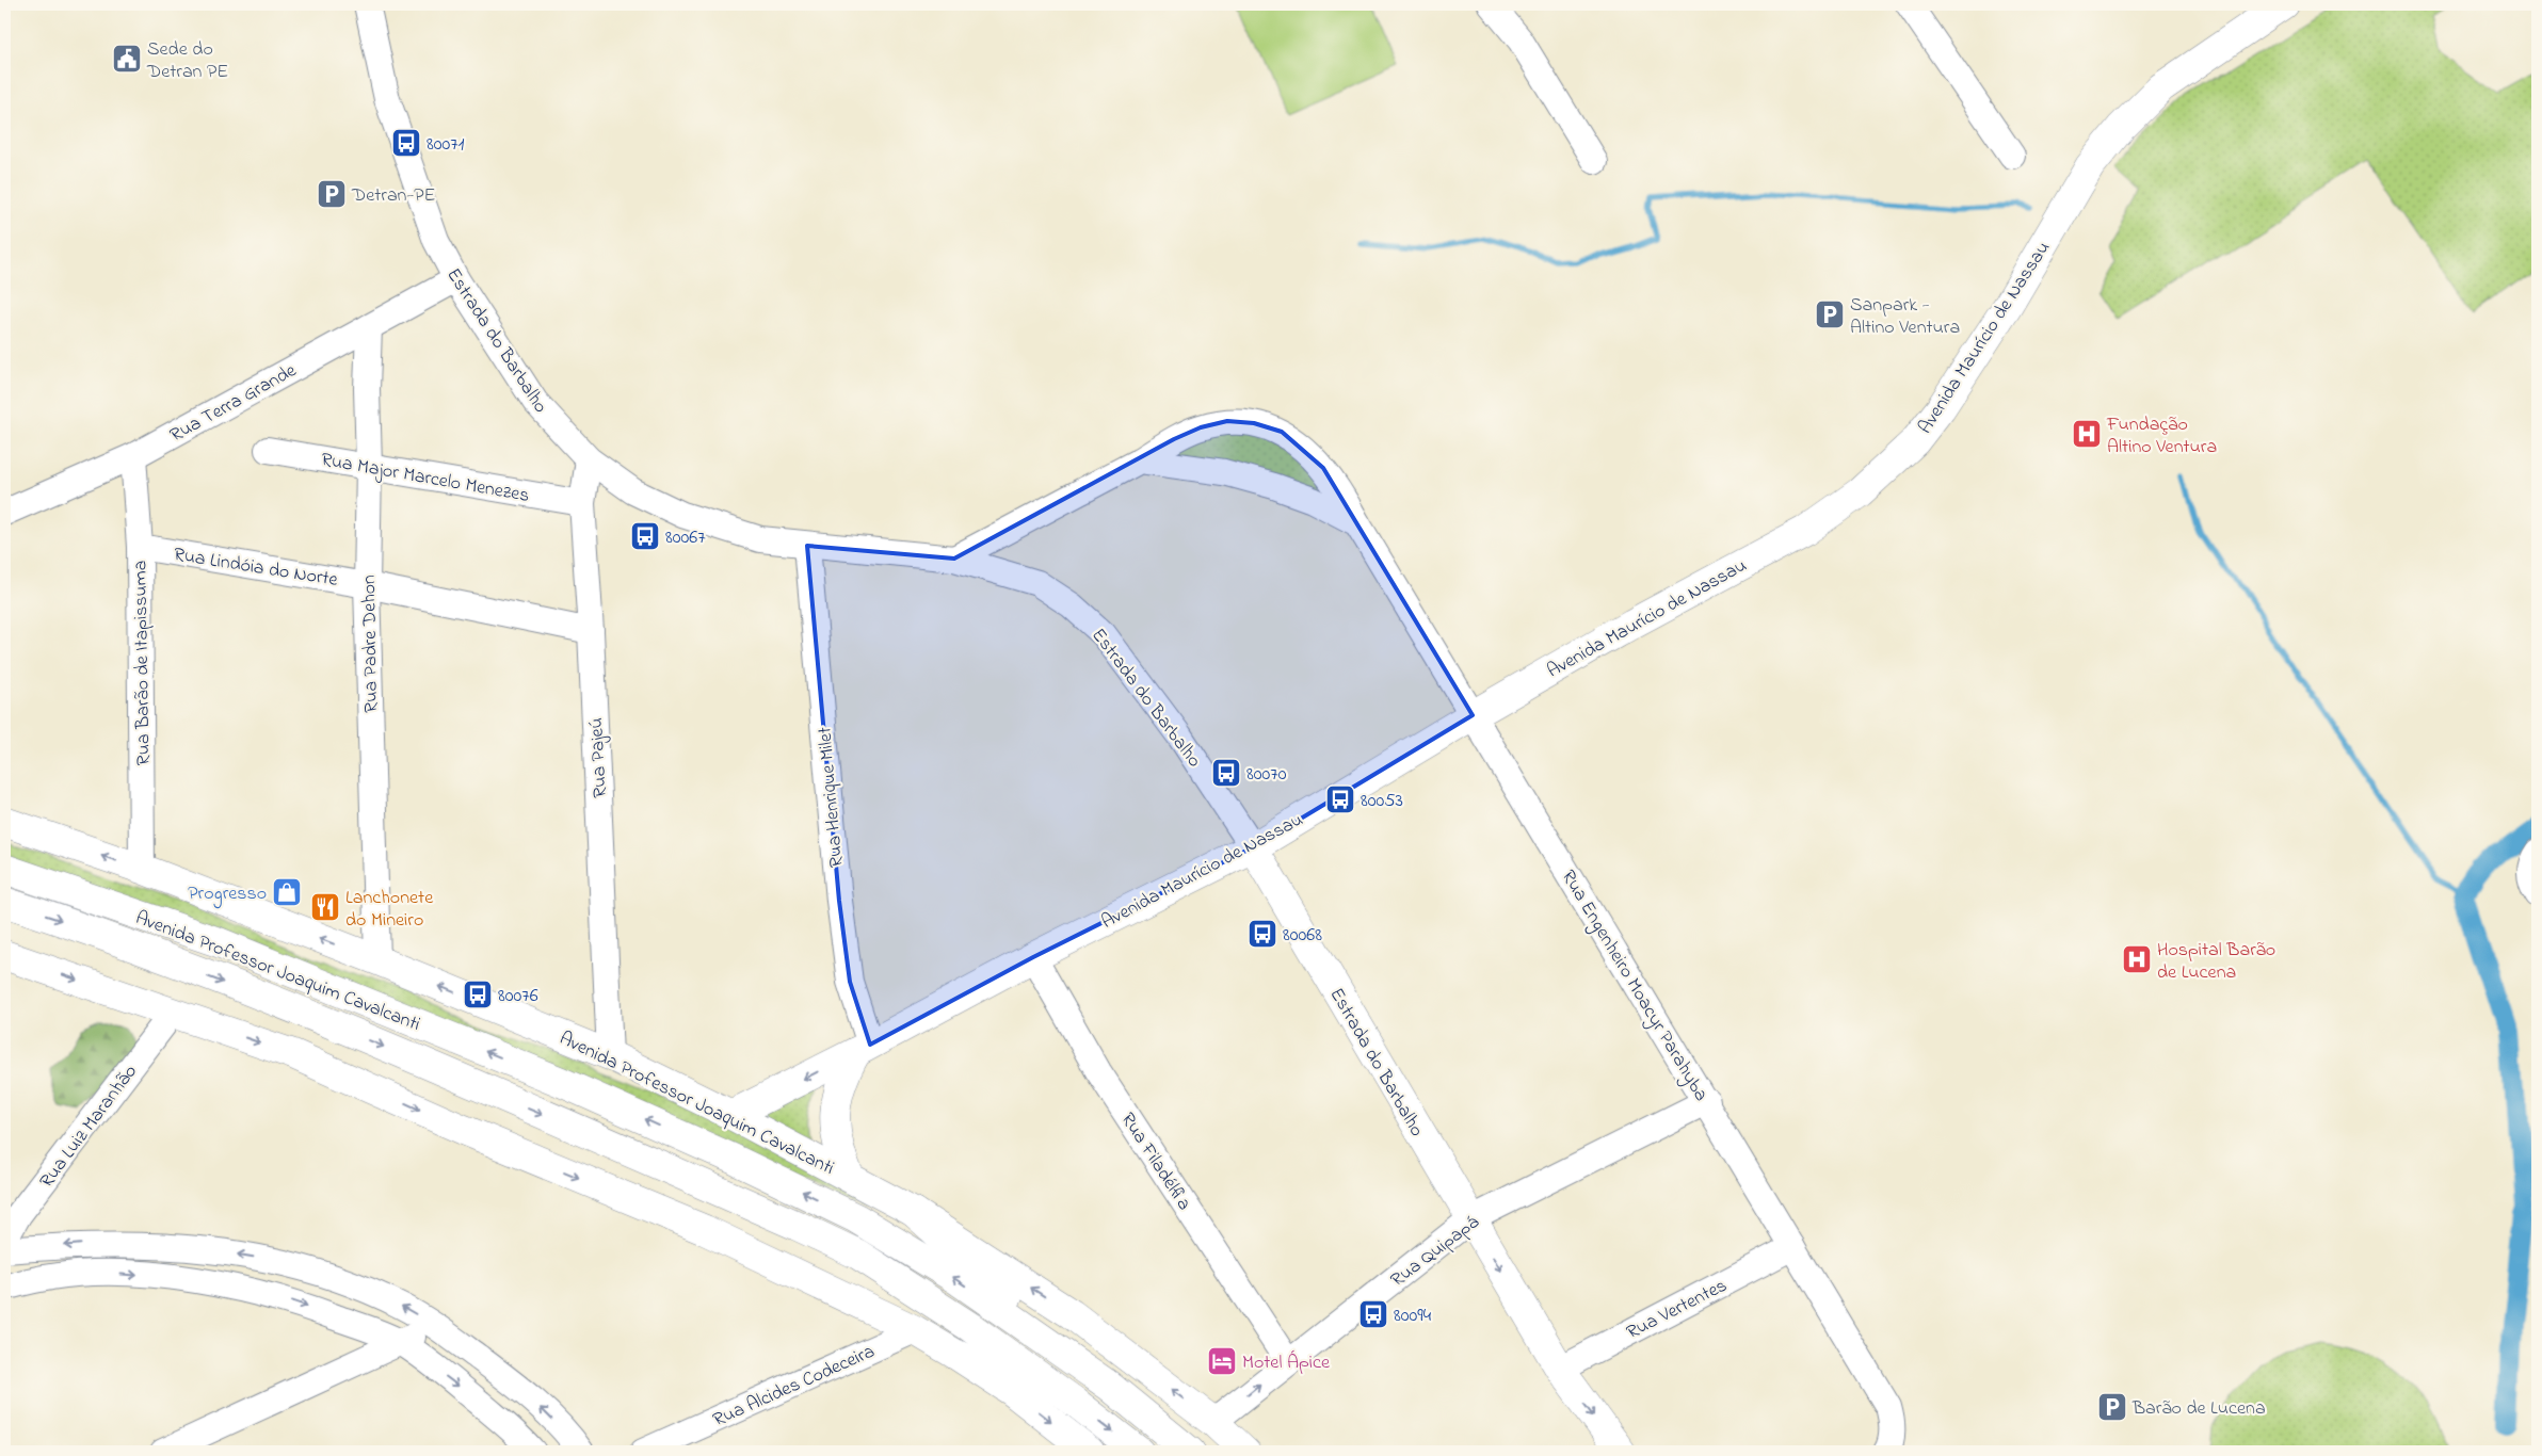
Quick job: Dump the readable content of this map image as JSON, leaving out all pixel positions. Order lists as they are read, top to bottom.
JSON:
{
  "streets": {
    "main road": ["Avenida Maurício de Nassau", "Estrada do Barbalho", "Avenida Professor Joaquim Cavalcanti"],
    "street": [
      "Rua Terra Grande",
      "Rua Major Marcelo Menezes",
      "Rua Lindóia do Norte",
      "Rua Padre Dehon",
      "Rua Barão de Itapissuma",
      "Rua Pajeú",
      "Rua Henrique Milet",
      "Rua Engenheiro Moacyr Parahyba",
      "Rua Luiz Maranhão",
      "Rua Filadélfia",
      "Rua Quipapá",
      "Rua Vertentes",
      "Rua Alcides Codeceira"
    ]
  },
  "crossings": [
    ["Avenida Maurício de Nassau", "Estrada do Barbalho"],
    ["Avenida Maurício de Nassau", "Rua Henrique Milet"],
    ["Avenida Maurício de Nassau", "Avenida Professor Joaquim Cavalcanti"],
    ["Avenida Maurício de Nassau", "Rua Engenheiro Moacyr Parahyba"],
    ["Avenida Maurício de Nassau", "Rua Filadélfia"],
    ["Estrada do Barbalho", "Rua Terra Grande"],
    ["Estrada do Barbalho", "Rua Pajeú"],
    ["Estrada do Barbalho", "Rua Henrique Milet"],
    ["Estrada do Barbalho", "Rua Engenheiro Moacyr Parahyba"],
    ["Estrada do Barbalho", "Rua Quipapá"],
    ["Estrada do Barbalho", "Rua Vertentes"],
    ["Rua Terra Grande", "Rua Padre Dehon"],
    ["Rua Terra Grande", "Rua Barão de Itapissuma"],
    ["Rua Major Marcelo Menezes", "Rua Padre Dehon"],
    ["Rua Major Marcelo Menezes", "Rua Pajeú"],
    ["Rua Lindóia do Norte", "Rua Padre Dehon"],
    ["Rua Lindóia do Norte", "Rua Barão de Itapissuma"],
    ["Rua Lindóia do Norte", "Rua Pajeú"],
    ["Rua Padre Dehon", "Avenida Professor Joaquim Cavalcanti"],
    ["Rua Barão de Itapissuma", "Avenida Professor Joaquim Cavalcanti"],
    ["Rua Pajeú", "Avenida Professor Joaquim Cavalcanti"],
    ["Avenida Professor Joaquim Cavalcanti", "Rua Quipapá"],
    ["Rua Engenheiro Moacyr Parahyba", "Rua Quipapá"],
    ["Rua Engenheiro Moacyr Parahyba", "Rua Vertentes"],
    ["Rua Filadélfia", "Rua Quipapá"]
  ],
  "places": {
    "public building": ["Sede do Detran PE"],
    "bus stop": [
      "80071",
      "80067",
      "80070",
      "80053",
      "80068",
      "80076",
      "80094"
    ],
    "parking": ["Detran-PE", "Sanpark - Altino Ventura", "Barão de Lucena"],
    "hospital": ["Fundação Altino Ventura", "Hospital Barão de Lucena"],
    "shop": ["Progresso"],
    "restaurant": ["Lanchonete do Mineiro"],
    "hotel": ["Motel Ápice"]
  }
}
